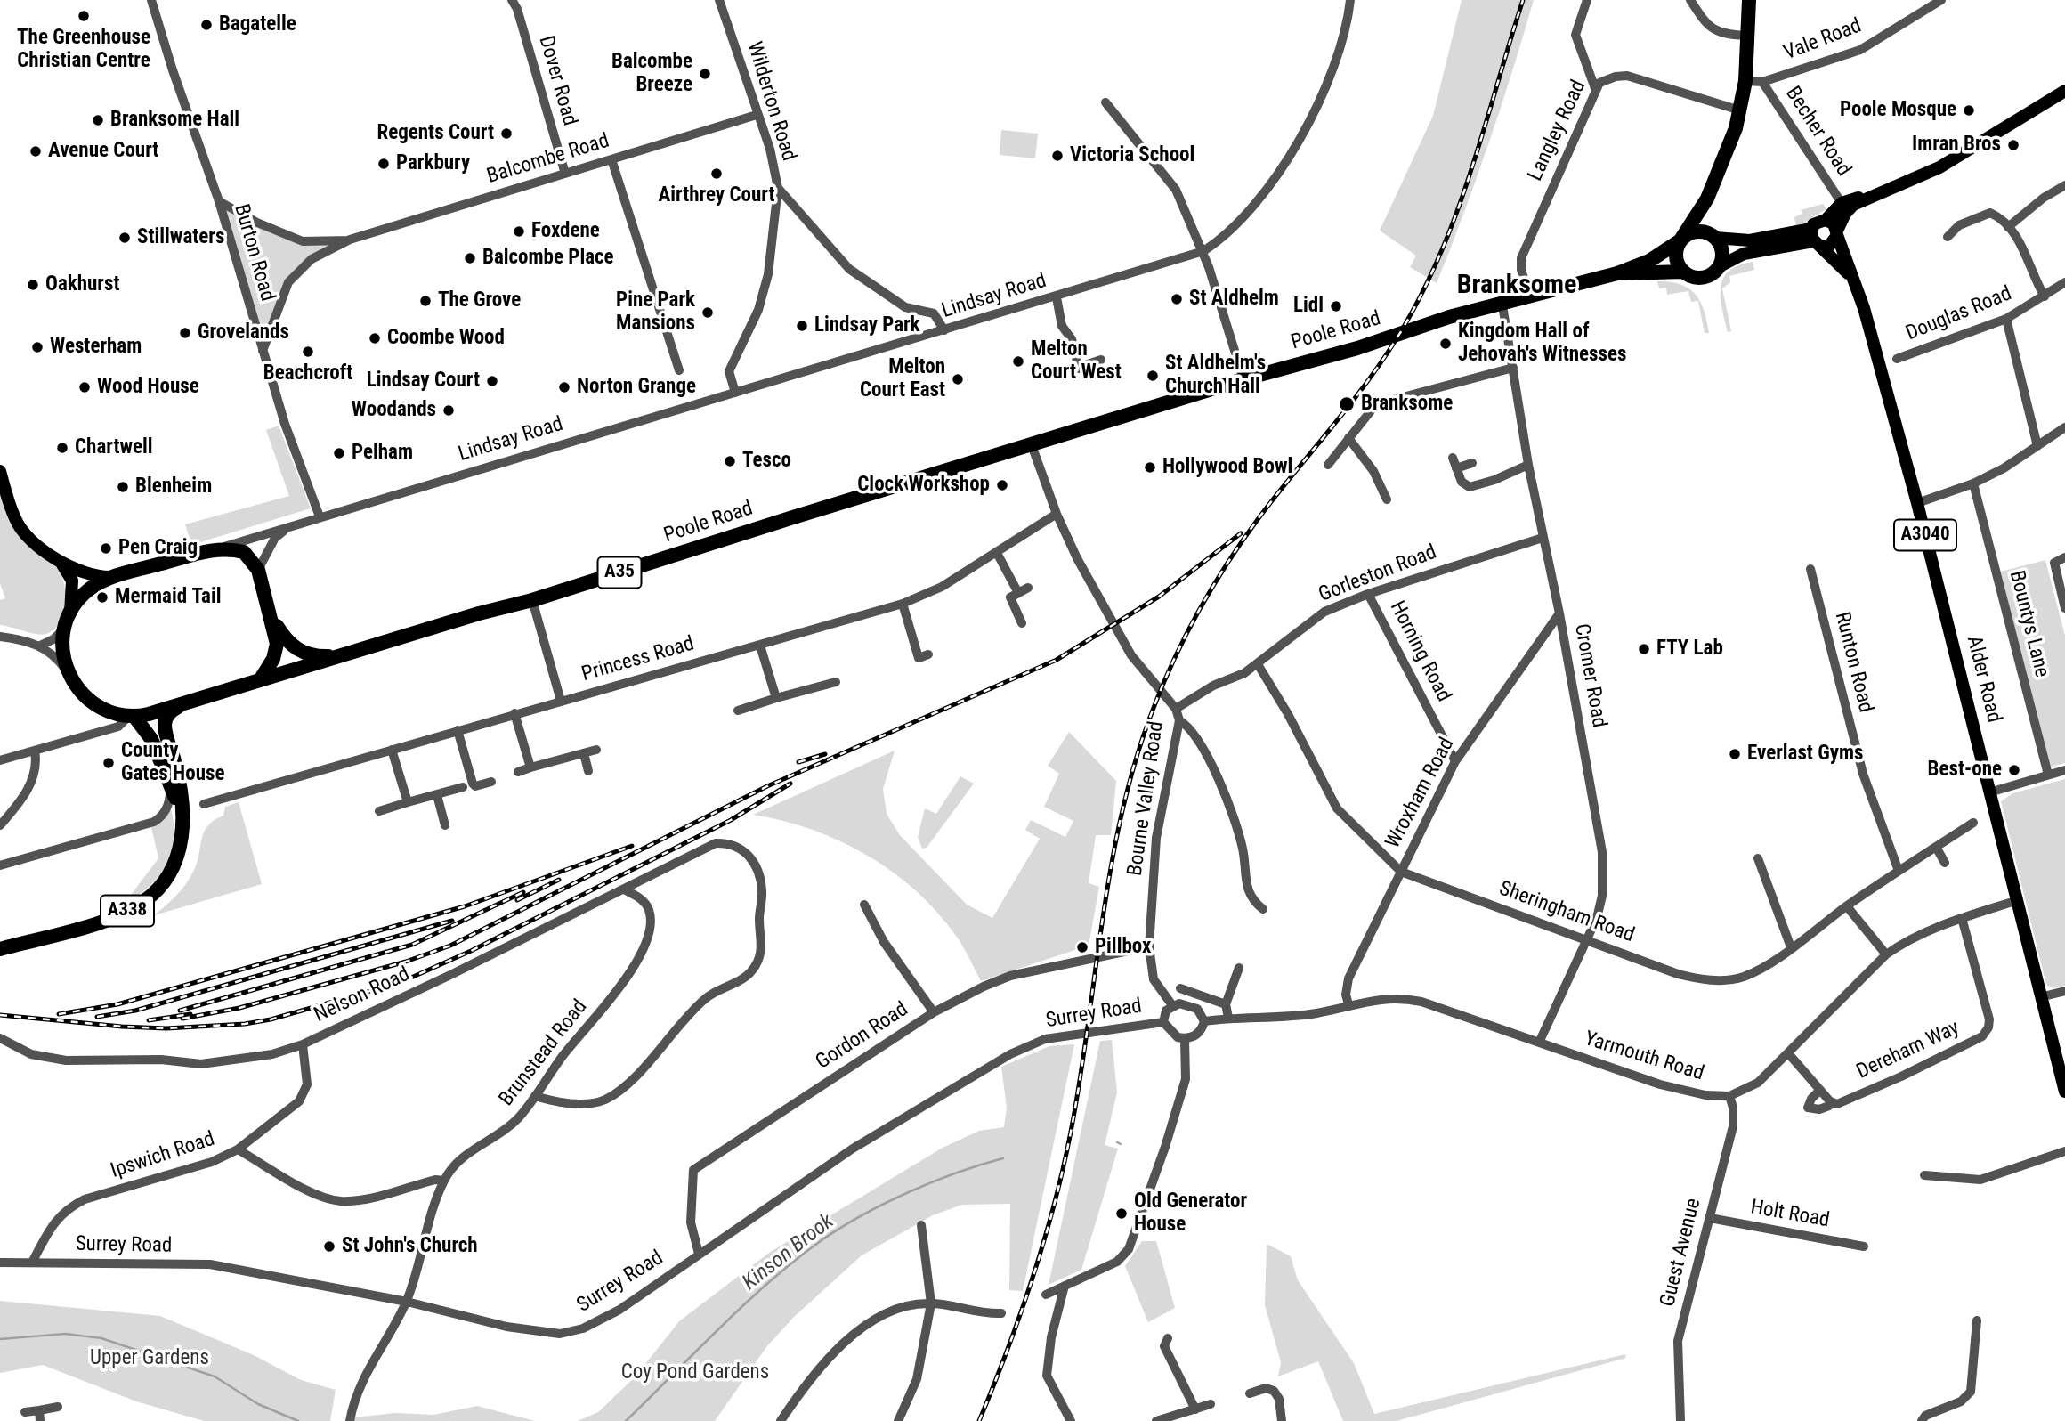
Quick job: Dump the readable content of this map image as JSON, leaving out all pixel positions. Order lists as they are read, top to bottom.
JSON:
{
  "streets": {
    "highway": ["Poole Road", "A35", "A338"],
    "main road": ["A3040", "Alder Road"],
    "street": [
      "Vale Road",
      "Dover Road",
      "Wilderton Road",
      "Langley Road",
      "Becher Road",
      "Balcombe Road",
      "Burton Road",
      "Lindsay Road",
      "Douglas Road",
      "Gorleston Road",
      "Bountys Lane",
      "Horning Road",
      "Princess Road",
      "Runton Road",
      "Cromer Road",
      "Wroxham Road",
      "Bourne Valley Road",
      "Sheringham Road",
      "Nelson Road",
      "Surrey Road",
      "Gordon Road",
      "Dereham Way",
      "Brunstead Road",
      "Yarmouth Road",
      "Ipswich Road",
      "Holt Road",
      "Guest Avenue"
    ]
  },
  "crossings": [
    ["Vale Road", "Becher Road"],
    ["Vale Road", "A35"],
    ["Dover Road", "Balcombe Road"],
    ["Wilderton Road", "Balcombe Road"],
    ["Wilderton Road", "Lindsay Road"],
    ["Langley Road", "Poole Road"],
    ["Langley Road", "A35"],
    ["Balcombe Road", "Burton Road"],
    ["Burton Road", "Lindsay Road"],
    ["Lindsay Road", "Poole Road"],
    ["Lindsay Road", "A35"],
    ["Lindsay Road", "A338"],
    ["Poole Road", "A35"],
    ["Poole Road", "Cromer Road"],
    ["Poole Road", "Bourne Valley Road"],
    ["Poole Road", "A338"],
    ["A35", "A338"],
    ["Gorleston Road", "Horning Road"],
    ["Gorleston Road", "Cromer Road"],
    ["Gorleston Road", "Bourne Valley Road"],
    ["Gorleston Road", "Sheringham Road"],
    ["Horning Road", "Wroxham Road"],
    ["Princess Road", "Bourne Valley Road"],
    ["Runton Road", "Sheringham Road"],
    ["Cromer Road", "Wroxham Road"],
    ["Cromer Road", "Sheringham Road"],
    ["Cromer Road", "Yarmouth Road"],
    ["Alder Road", "Yarmouth Road"],
    ["Wroxham Road", "Sheringham Road"],
    ["Wroxham Road", "Yarmouth Road"],
    ["Bourne Valley Road", "Surrey Road"],
    ["Bourne Valley Road", "Gordon Road"],
    ["Bourne Valley Road", "Yarmouth Road"],
    ["Nelson Road", "Brunstead Road"],
    ["Nelson Road", "Ipswich Road"],
    ["Surrey Road", "Gordon Road"],
    ["Surrey Road", "Brunstead Road"],
    ["Surrey Road", "Yarmouth Road"],
    ["Surrey Road", "Ipswich Road"],
    ["Dereham Way", "Yarmouth Road"],
    ["Yarmouth Road", "Guest Avenue"],
    ["Holt Road", "Guest Avenue"]
  ],
  "districts": ["Branksome"],
  "water": ["Kinson Brook"],
  "parks": ["Upper Gardens", "Coy Pond Gardens"],
  "places": [
    "The Greenhouse Christian Centre",
    "Bagatelle",
    "Balcombe Breeze",
    "Poole Mosque",
    "Branksome Hall",
    "Regents Court",
    "Imran Bros",
    "Avenue Court",
    "Victoria School",
    "Parkbury",
    "Airthrey Court",
    "Foxdene",
    "Stillwaters",
    "Balcombe Place",
    "Oakhurst",
    "St Aldhelm",
    "The Grove",
    "Lidl",
    "Pine Park Mansions",
    "Lindsay Park",
    "Grovelands",
    "Coombe Wood",
    "Kingdom Hall of Jehovah's Witnesses",
    "Westerham",
    "Beachcroft",
    "Melton Court West",
    "St Aldhelm's Church Hall",
    "Melton Court East",
    "Lindsay Court",
    "Wood House",
    "Norton Grange",
    "Branksome",
    "Woodands",
    "Chartwell",
    "Pelham",
    "Tesco",
    "Hollywood Bowl",
    "Clock Workshop",
    "Blenheim",
    "Pen Craig",
    "Mermaid Tail",
    "FTY Lab",
    "Everlast Gyms",
    "County Gates House",
    "Best-one",
    "Pillbox",
    "Old Generator House",
    "St John's Church"
  ]
}
